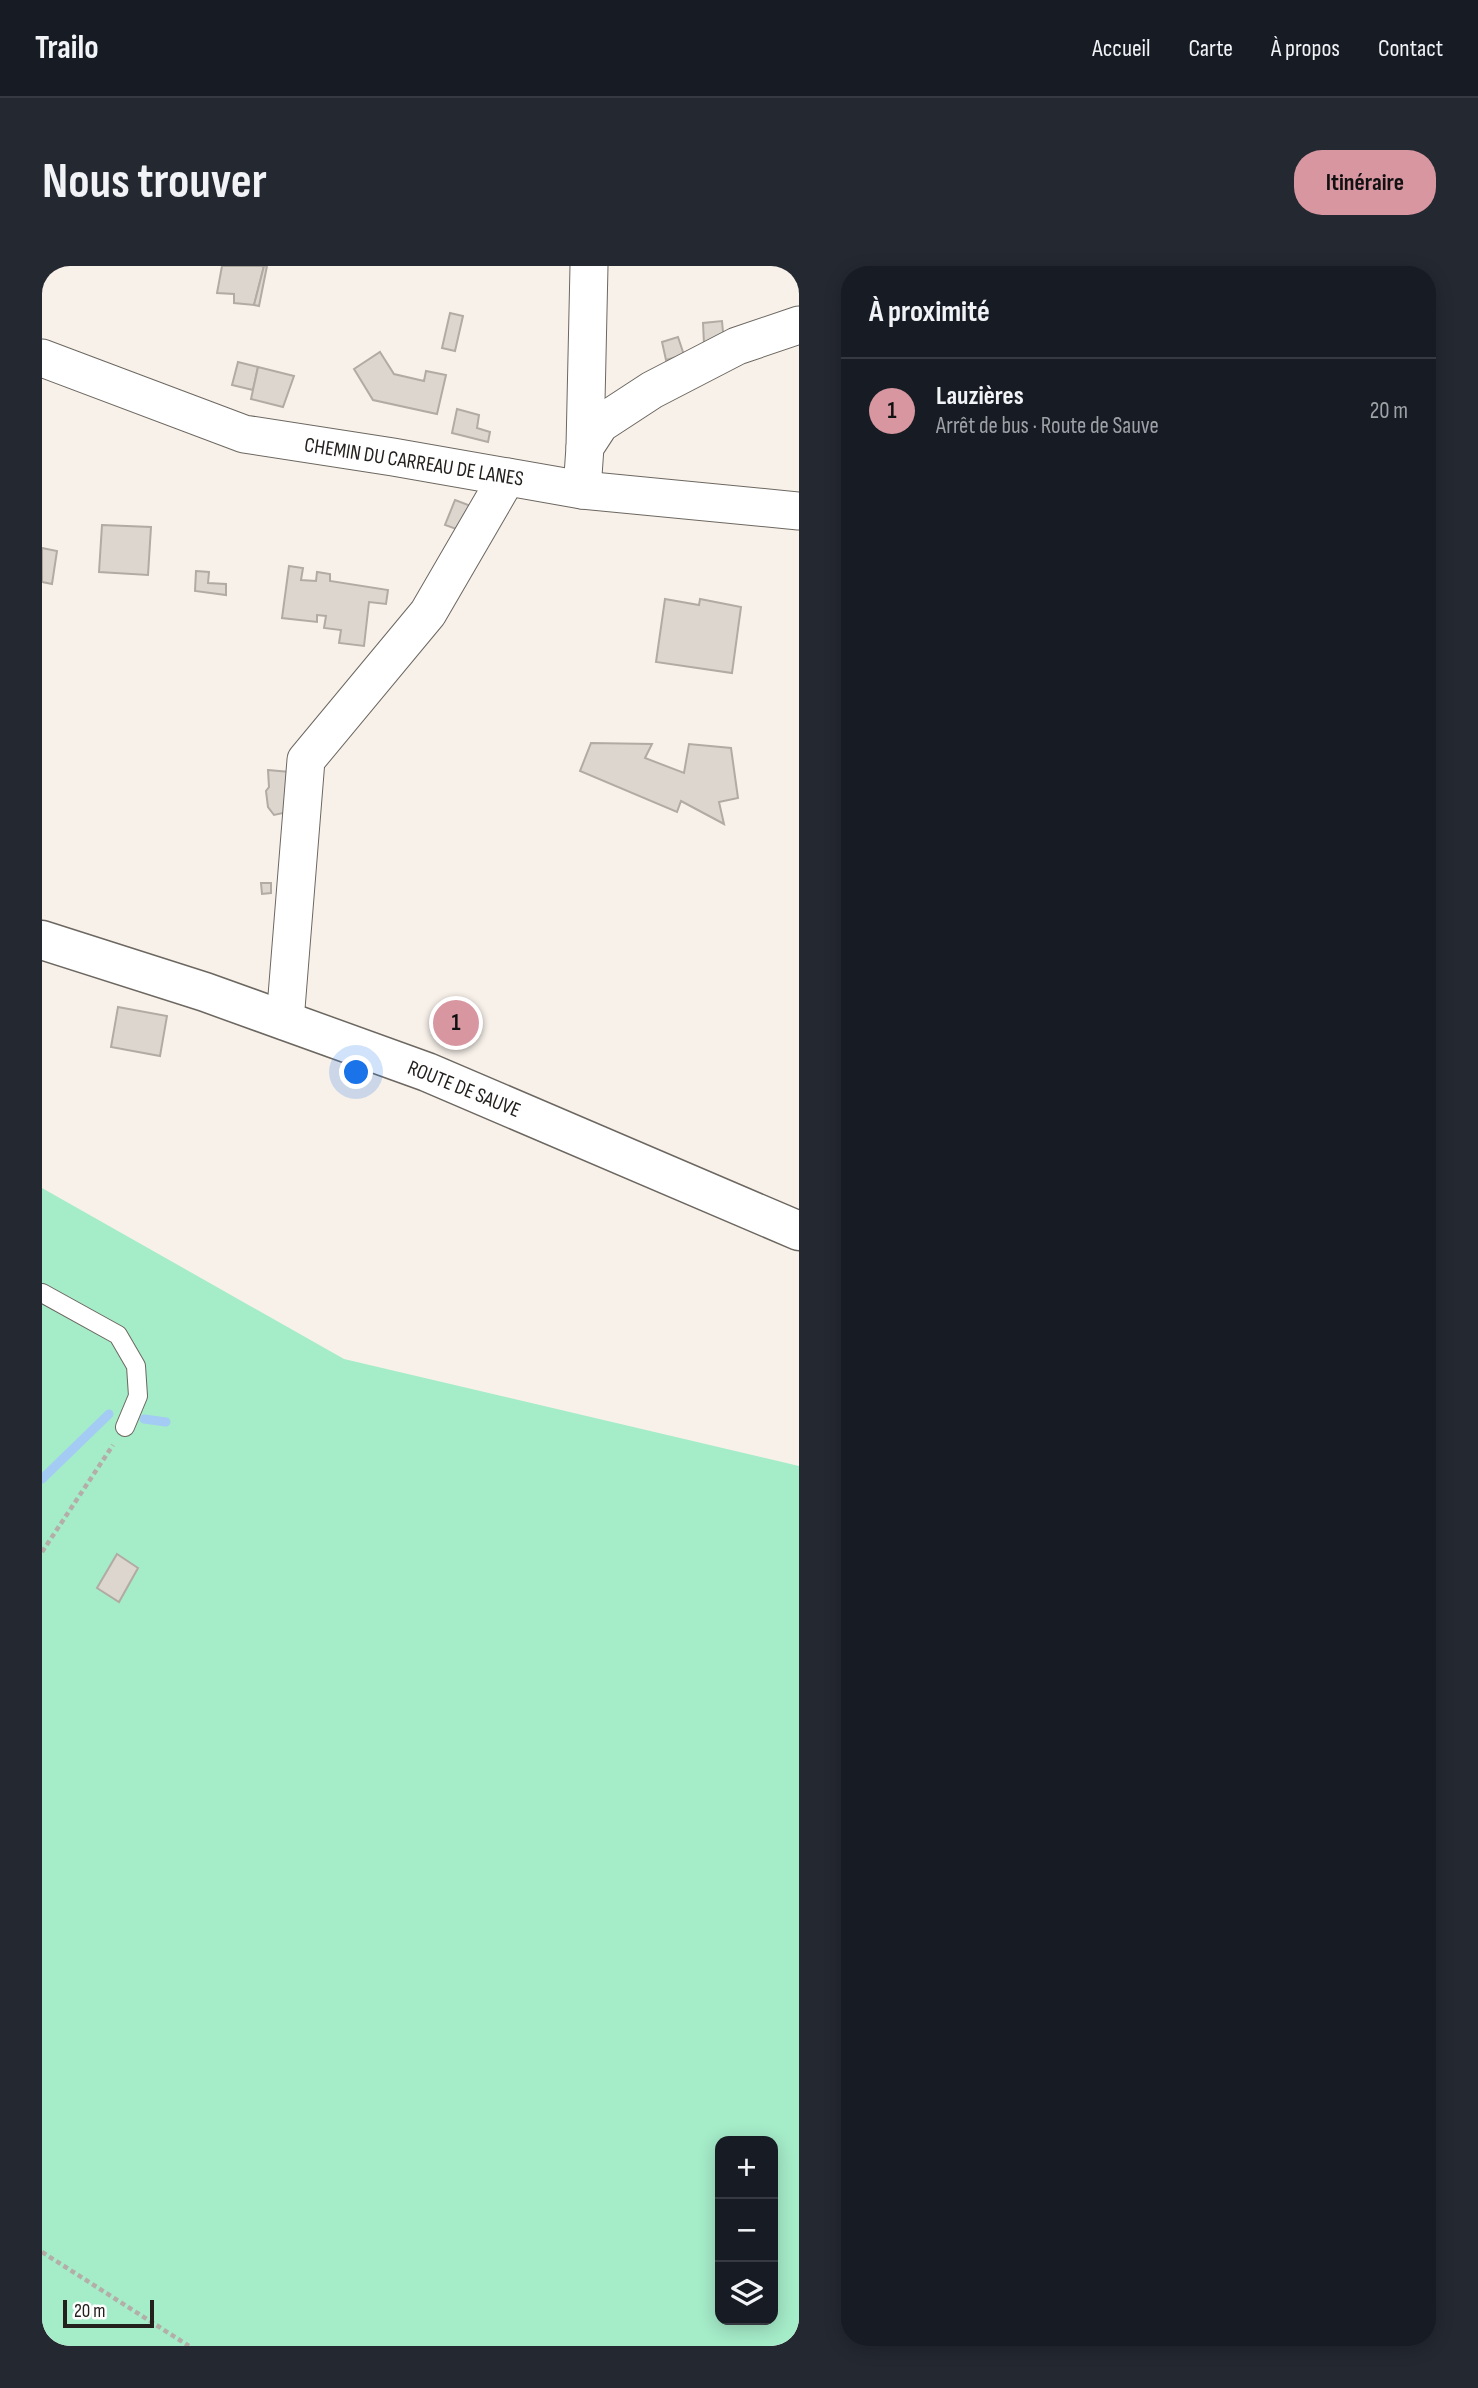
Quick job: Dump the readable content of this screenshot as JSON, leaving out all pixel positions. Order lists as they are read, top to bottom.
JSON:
{
  "streets": {
    "main road": ["ROUTE DE SAUVE"],
    "street": ["CHEMIN DU CARREAU DE LANES"]
  },
  "scale_bar": "20 m",
  "page": {
    "header": "Trailo",
    "nav": [
      "Accueil",
      "Carte",
      "À propos",
      "Contact"
    ],
    "buttons": "Itinéraire",
    "title": "Nous trouver",
    "heading": "À proximité",
    "list": [
      {
        "mark": "1",
        "name": "Lauzières",
        "note": "Arrêt de bus · Route de Sauve",
        "value": "20 m"
      }
    ],
    "pins": "1",
    "map_buttons": ["+", "−"],
    "scale": "20 m"
  }
}
